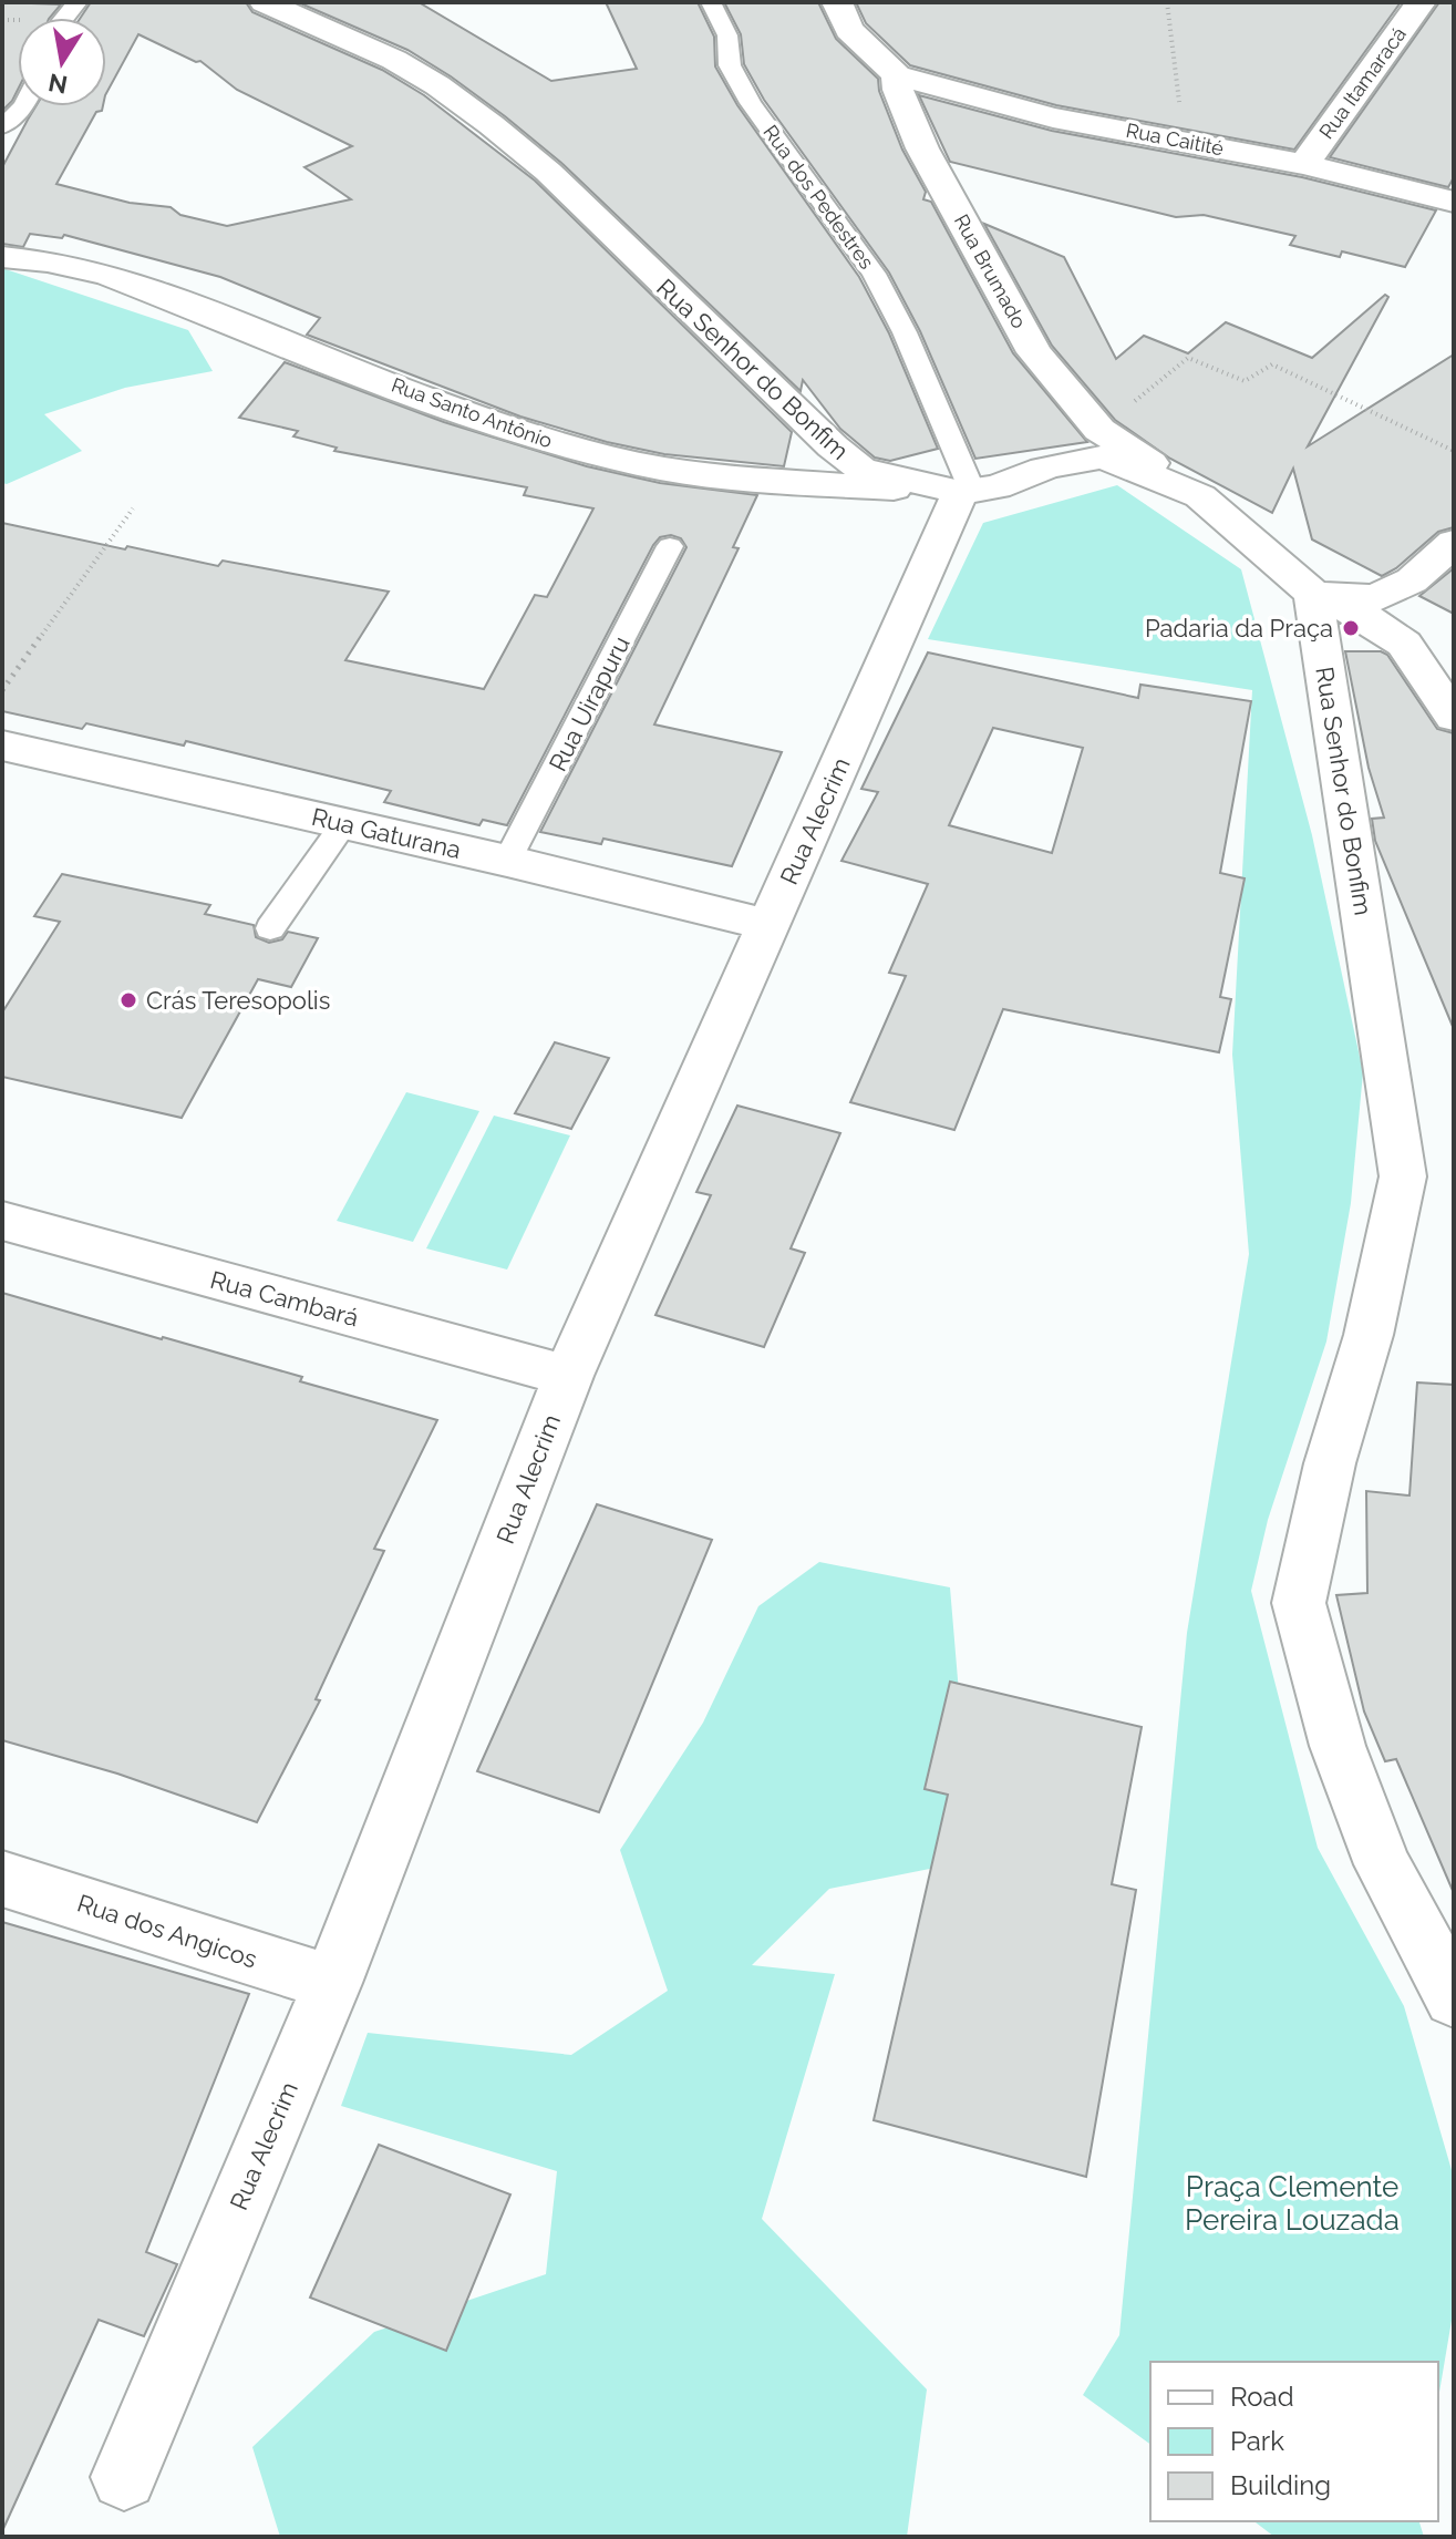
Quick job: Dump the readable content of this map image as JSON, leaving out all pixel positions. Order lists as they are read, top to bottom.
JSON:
{
  "streets": {
    "street": [
      "Rua Itamaracá",
      "Rua Caitité",
      "Rua Brumado",
      "Rua Senhor do Bonfim",
      "Rua Santo Antônio",
      "Rua Alecrim",
      "Rua Gaturana",
      "Rua Cambará",
      "Rua dos Angicos"
    ],
    "lane": ["Rua dos Pedestres", "Rua Uirapuru"]
  },
  "crossings": [
    ["Rua Itamaracá", "Rua Caitité"],
    ["Rua Caitité", "Rua Brumado"],
    ["Rua dos Pedestres", "Rua Senhor do Bonfim"],
    ["Rua dos Pedestres", "Rua Santo Antônio"],
    ["Rua dos Pedestres", "Rua Alecrim"],
    ["Rua Brumado", "Rua Senhor do Bonfim"],
    ["Rua Senhor do Bonfim", "Rua Santo Antônio"],
    ["Rua Senhor do Bonfim", "Rua Alecrim"],
    ["Rua Santo Antônio", "Rua Alecrim"],
    ["Rua Uirapuru", "Rua Gaturana"],
    ["Rua Alecrim", "Rua Gaturana"],
    ["Rua Alecrim", "Rua Cambará"],
    ["Rua Alecrim", "Rua dos Angicos"]
  ],
  "parks": ["Praça Clemente Pereira Louzada"],
  "places": ["Padaria da Praça", "Crás Teresopolis"],
  "legend": ["Road", "Park", "Building"],
  "north": "bottom"
}
